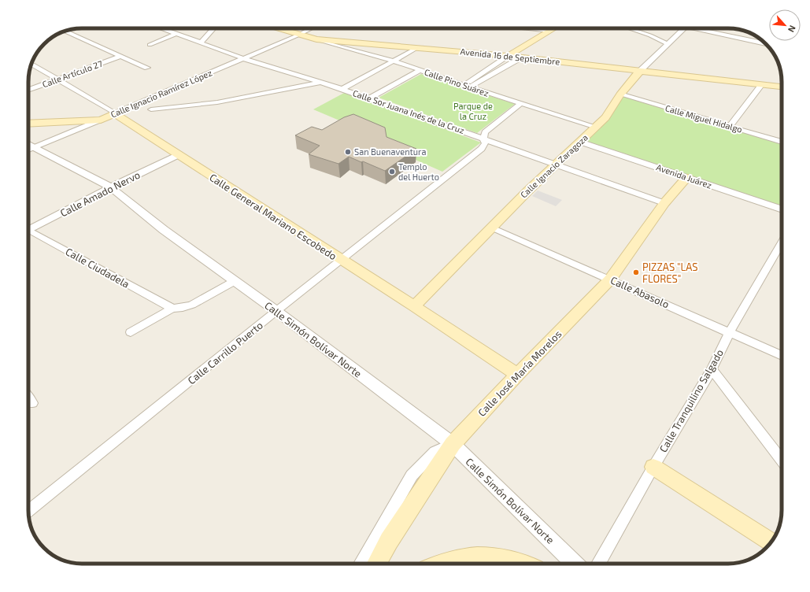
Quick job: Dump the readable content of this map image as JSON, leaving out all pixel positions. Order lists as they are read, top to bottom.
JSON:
{
  "streets": {
    "main road": [
      "Avenida 16 de Septiembre",
      "Calle Ignacio Ramírez López",
      "Calle Ignacio Zaragoza",
      "Calle General Mariano Escobedo",
      "Calle José María Morelos"
    ],
    "street": [
      "Calle Artículo 27",
      "Calle Pino Suárez",
      "Calle Sor Juana Inés de la Cruz",
      "Calle Miguel Hidalgo",
      "Avenida Juárez",
      "Calle Amado Nervo",
      "Calle Ciudadela",
      "Calle Abasolo",
      "Calle Simón Bolívar Norte",
      "Calle Carrillo Puerto",
      "Calle Tranquilino Salgado"
    ]
  },
  "crossings": [
    ["Avenida 16 de Septiembre", "Calle Pino Suárez"],
    ["Avenida 16 de Septiembre", "Calle Ignacio Ramírez López"],
    ["Avenida 16 de Septiembre", "Calle Ignacio Zaragoza"],
    ["Calle Artículo 27", "Calle General Mariano Escobedo"],
    ["Calle Pino Suárez", "Calle Ignacio Zaragoza"],
    ["Calle Pino Suárez", "Calle Carrillo Puerto"],
    ["Calle Ignacio Ramírez López", "Calle Sor Juana Inés de la Cruz"],
    ["Calle Ignacio Ramírez López", "Calle General Mariano Escobedo"],
    ["Calle Ignacio Ramírez López", "Calle Simón Bolívar Norte"],
    ["Calle Sor Juana Inés de la Cruz", "Calle Ignacio Zaragoza"],
    ["Calle Sor Juana Inés de la Cruz", "Calle Carrillo Puerto"],
    ["Calle Sor Juana Inés de la Cruz", "Calle José María Morelos"],
    ["Calle Miguel Hidalgo", "Calle Ignacio Zaragoza"],
    ["Calle Ignacio Zaragoza", "Avenida Juárez"],
    ["Calle Ignacio Zaragoza", "Calle General Mariano Escobedo"],
    ["Calle Ignacio Zaragoza", "Calle Abasolo"],
    ["Avenida Juárez", "Calle José María Morelos"],
    ["Calle Amado Nervo", "Calle General Mariano Escobedo"],
    ["Calle Amado Nervo", "Calle Simón Bolívar Norte"],
    ["Calle General Mariano Escobedo", "Calle Carrillo Puerto"],
    ["Calle General Mariano Escobedo", "Calle José María Morelos"],
    ["Calle Abasolo", "Calle José María Morelos"],
    ["Calle Abasolo", "Calle Tranquilino Salgado"],
    ["Calle Simón Bolívar Norte", "Calle Carrillo Puerto"],
    ["Calle Simón Bolívar Norte", "Calle José María Morelos"]
  ],
  "parks": ["Parque de la Cruz"],
  "places": ["San Buenaventura", "Templo del Huerto", "PIZZAS \"LAS FLORES\""],
  "north": "bottom right"
}
